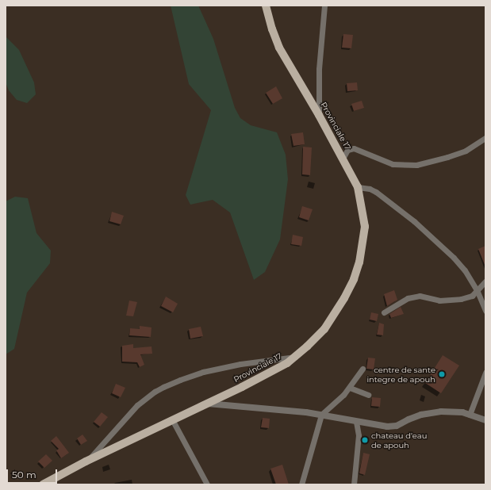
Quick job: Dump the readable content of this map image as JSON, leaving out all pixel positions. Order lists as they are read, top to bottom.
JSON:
{
  "streets": {
    "main road": ["Provinciale 17"]
  },
  "places": ["centre de sante integre de apouh", "chateau d'eau de apouh"],
  "scale_bar": "50 m"
}
